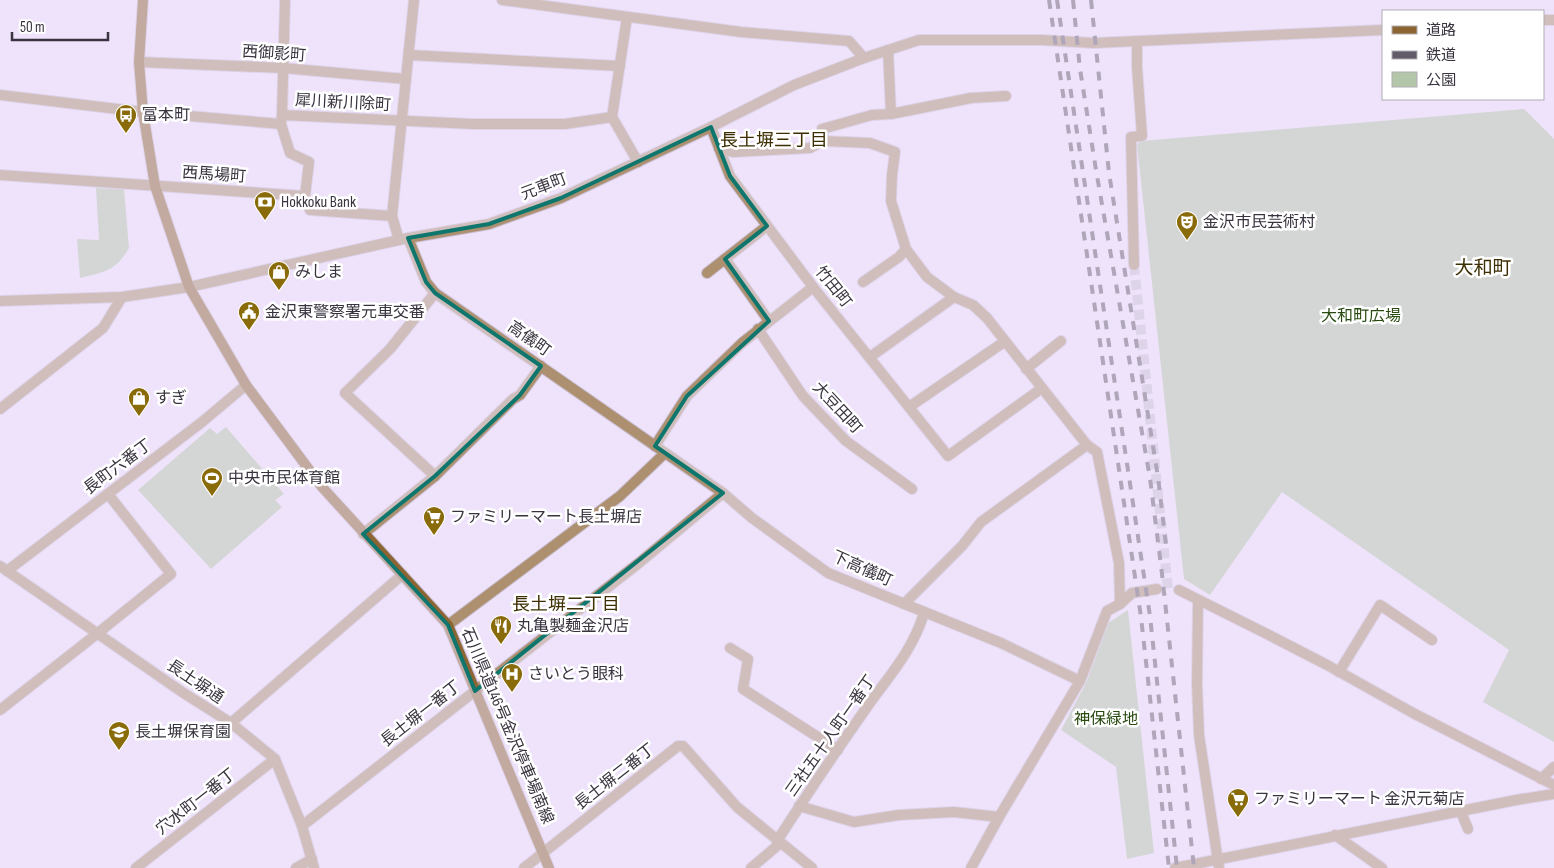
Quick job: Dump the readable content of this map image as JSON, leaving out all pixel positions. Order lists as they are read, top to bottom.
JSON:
{
  "streets": {
    "main road": ["石川県道146号金沢停車場南線"],
    "street": [
      "西御影町",
      "犀川新川除町",
      "西馬場町",
      "元車町",
      "竹田町",
      "高儀町",
      "大豆田町",
      "長町六番丁",
      "下高儀町",
      "長土塀通",
      "長土塀一番丁",
      "三社五十人町一番丁",
      "長土塀二番丁",
      "穴水町一番丁"
    ]
  },
  "crossings": [
    ["西御影町", "石川県道146号金沢停車場南線"],
    ["犀川新川除町", "石川県道146号金沢停車場南線"],
    ["西馬場町", "石川県道146号金沢停車場南線"],
    ["元車町", "竹田町"],
    ["元車町", "高儀町"],
    ["元車町", "石川県道146号金沢停車場南線"],
    ["高儀町", "下高儀町"],
    ["長町六番丁", "長土塀通"],
    ["長町六番丁", "石川県道146号金沢停車場南線"],
    ["下高儀町", "長土塀一番丁"],
    ["下高儀町", "三社五十人町一番丁"],
    ["長土塀通", "長土塀一番丁"],
    ["長土塀通", "穴水町一番丁"],
    ["長土塀一番丁", "石川県道146号金沢停車場南線"],
    ["石川県道146号金沢停車場南線", "長土塀二番丁"],
    ["三社五十人町一番丁", "長土塀二番丁"]
  ],
  "districts": ["長土塀三丁目", "大和町", "長土塀二丁目"],
  "parks": ["大和町広場", "神保緑地"],
  "places": {
    "bus stop": ["富本町"],
    "bank": ["Hokkoku Bank"],
    "theatre": ["金沢市民芸術村"],
    "shop": ["みしま", "すぎ"],
    "public building": ["金沢東警察署元車交番"],
    "sports": ["中央市民体育館"],
    "supermarket": ["ファミリーマート長土塀店", "ファミリーマート 金沢元菊店"],
    "restaurant": ["丸亀製麺金沢店"],
    "hospital": ["さいとう眼科"],
    "school or university": ["長土塀保育園"]
  },
  "legend": ["道路", "鉄道", "公園"],
  "scale_bar": "50 m"
}
